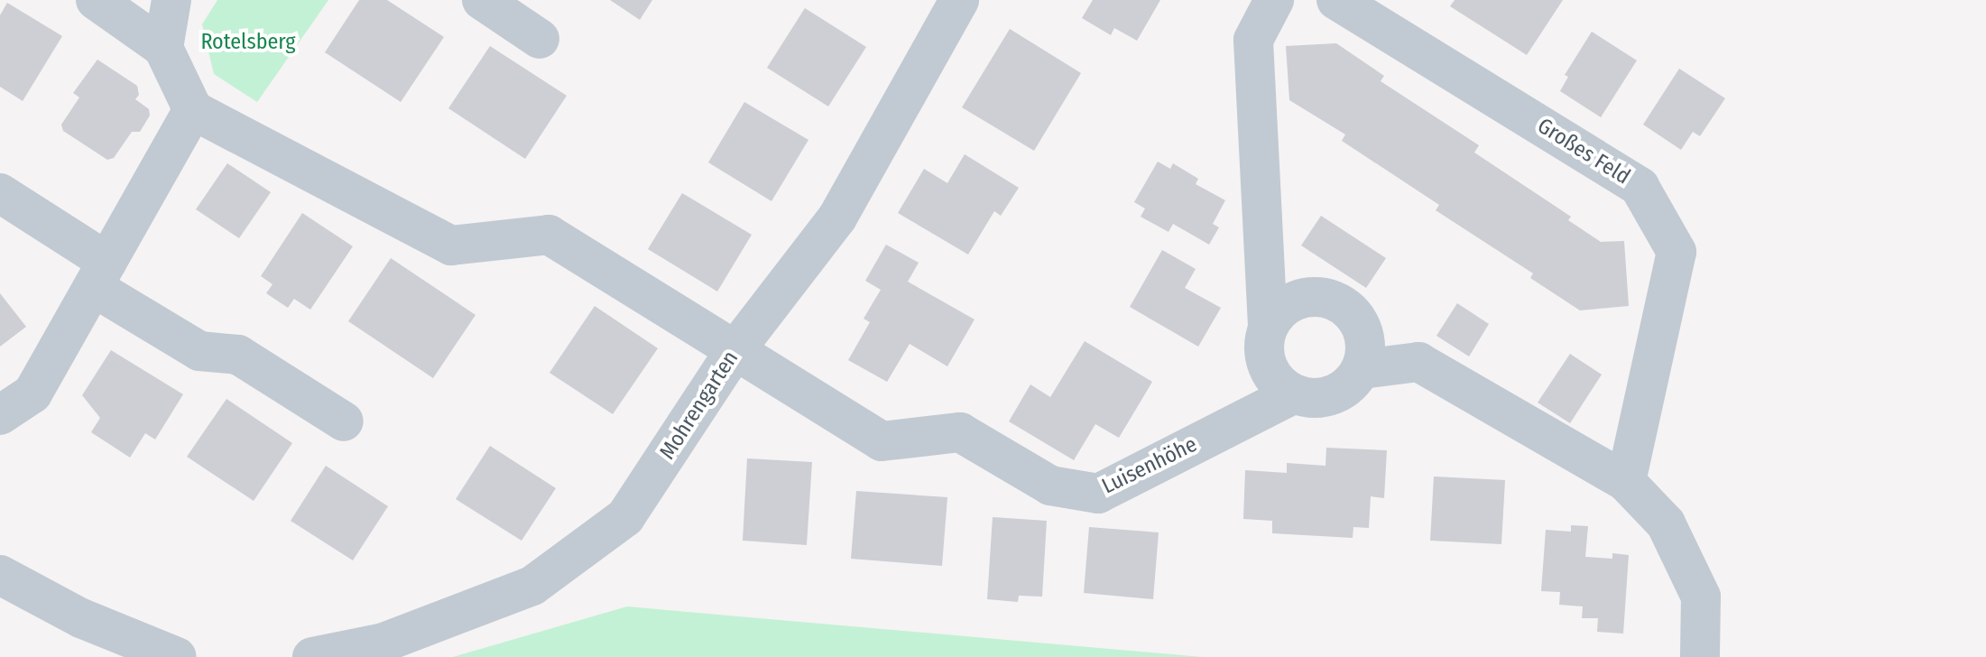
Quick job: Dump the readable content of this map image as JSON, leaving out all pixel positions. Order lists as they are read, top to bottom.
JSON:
{
  "streets": {
    "street": ["Großes Feld", "Mohrengarten", "Luisenhöhe"]
  },
  "crossings": [
    ["Mohrengarten", "Luisenhöhe"]
  ],
  "parks": ["Rotelsberg"]
}
